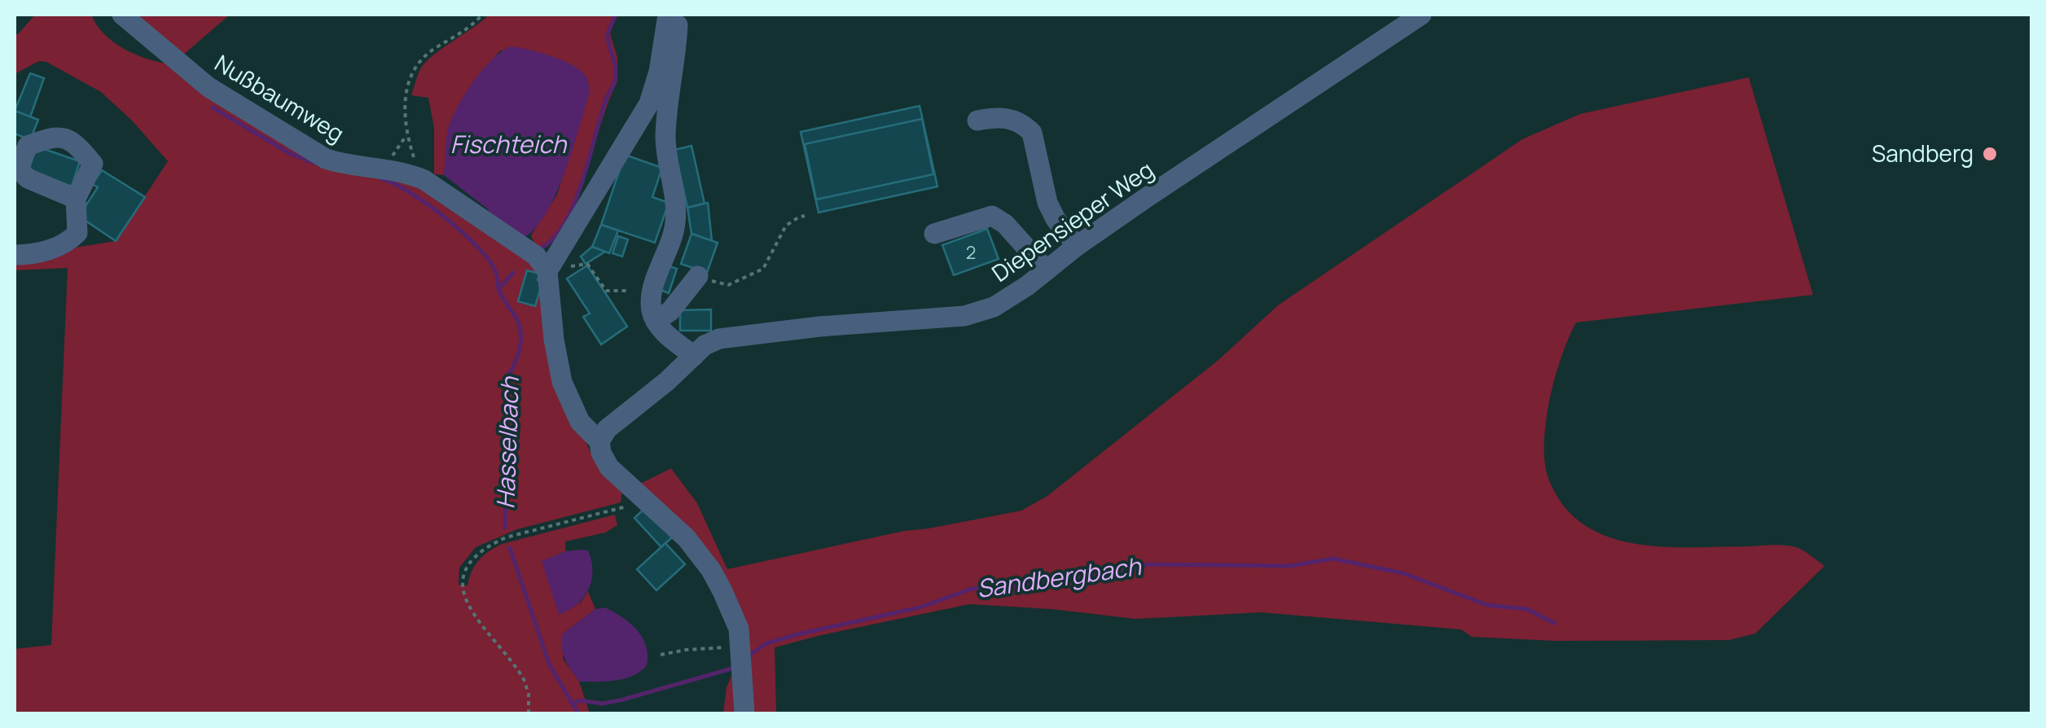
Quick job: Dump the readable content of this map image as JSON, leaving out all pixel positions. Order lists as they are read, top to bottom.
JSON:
{
  "streets": {
    "street": ["Nußbaumweg", "Diepensieper Weg"]
  },
  "water": ["Fischteich", "Hasselbach", "Sandbergbach"],
  "places": ["Sandberg"],
  "house_numbers": ["2"]
}
